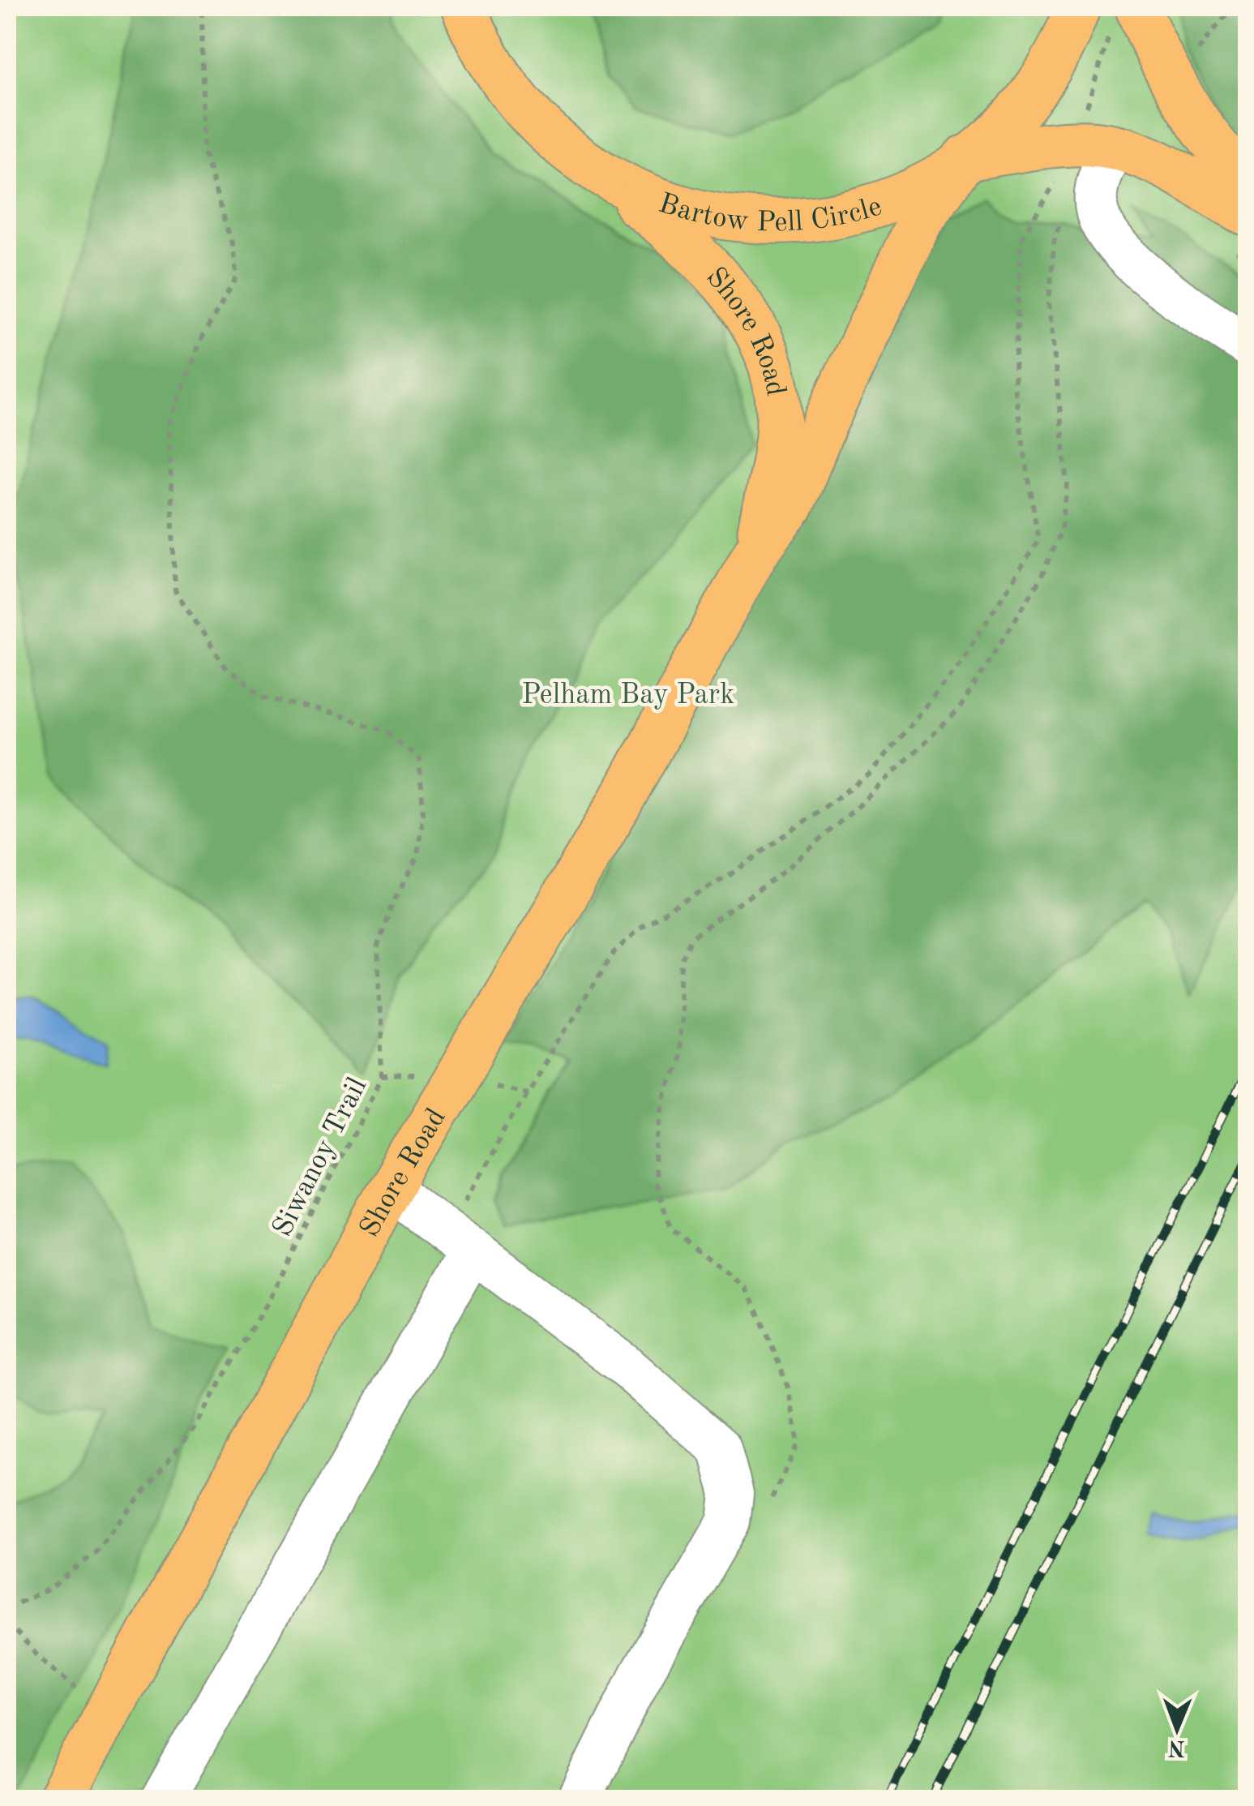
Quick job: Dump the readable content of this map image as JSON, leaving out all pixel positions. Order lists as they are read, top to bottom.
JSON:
{
  "streets": {
    "main road": ["Bartow Pell Circle", "Shore Road"],
    "path": ["Siwanoy Trail"]
  },
  "crossings": [
    ["Bartow Pell Circle", "Shore Road"]
  ],
  "parks": ["Pelham Bay Park"],
  "north": "bottom"
}
